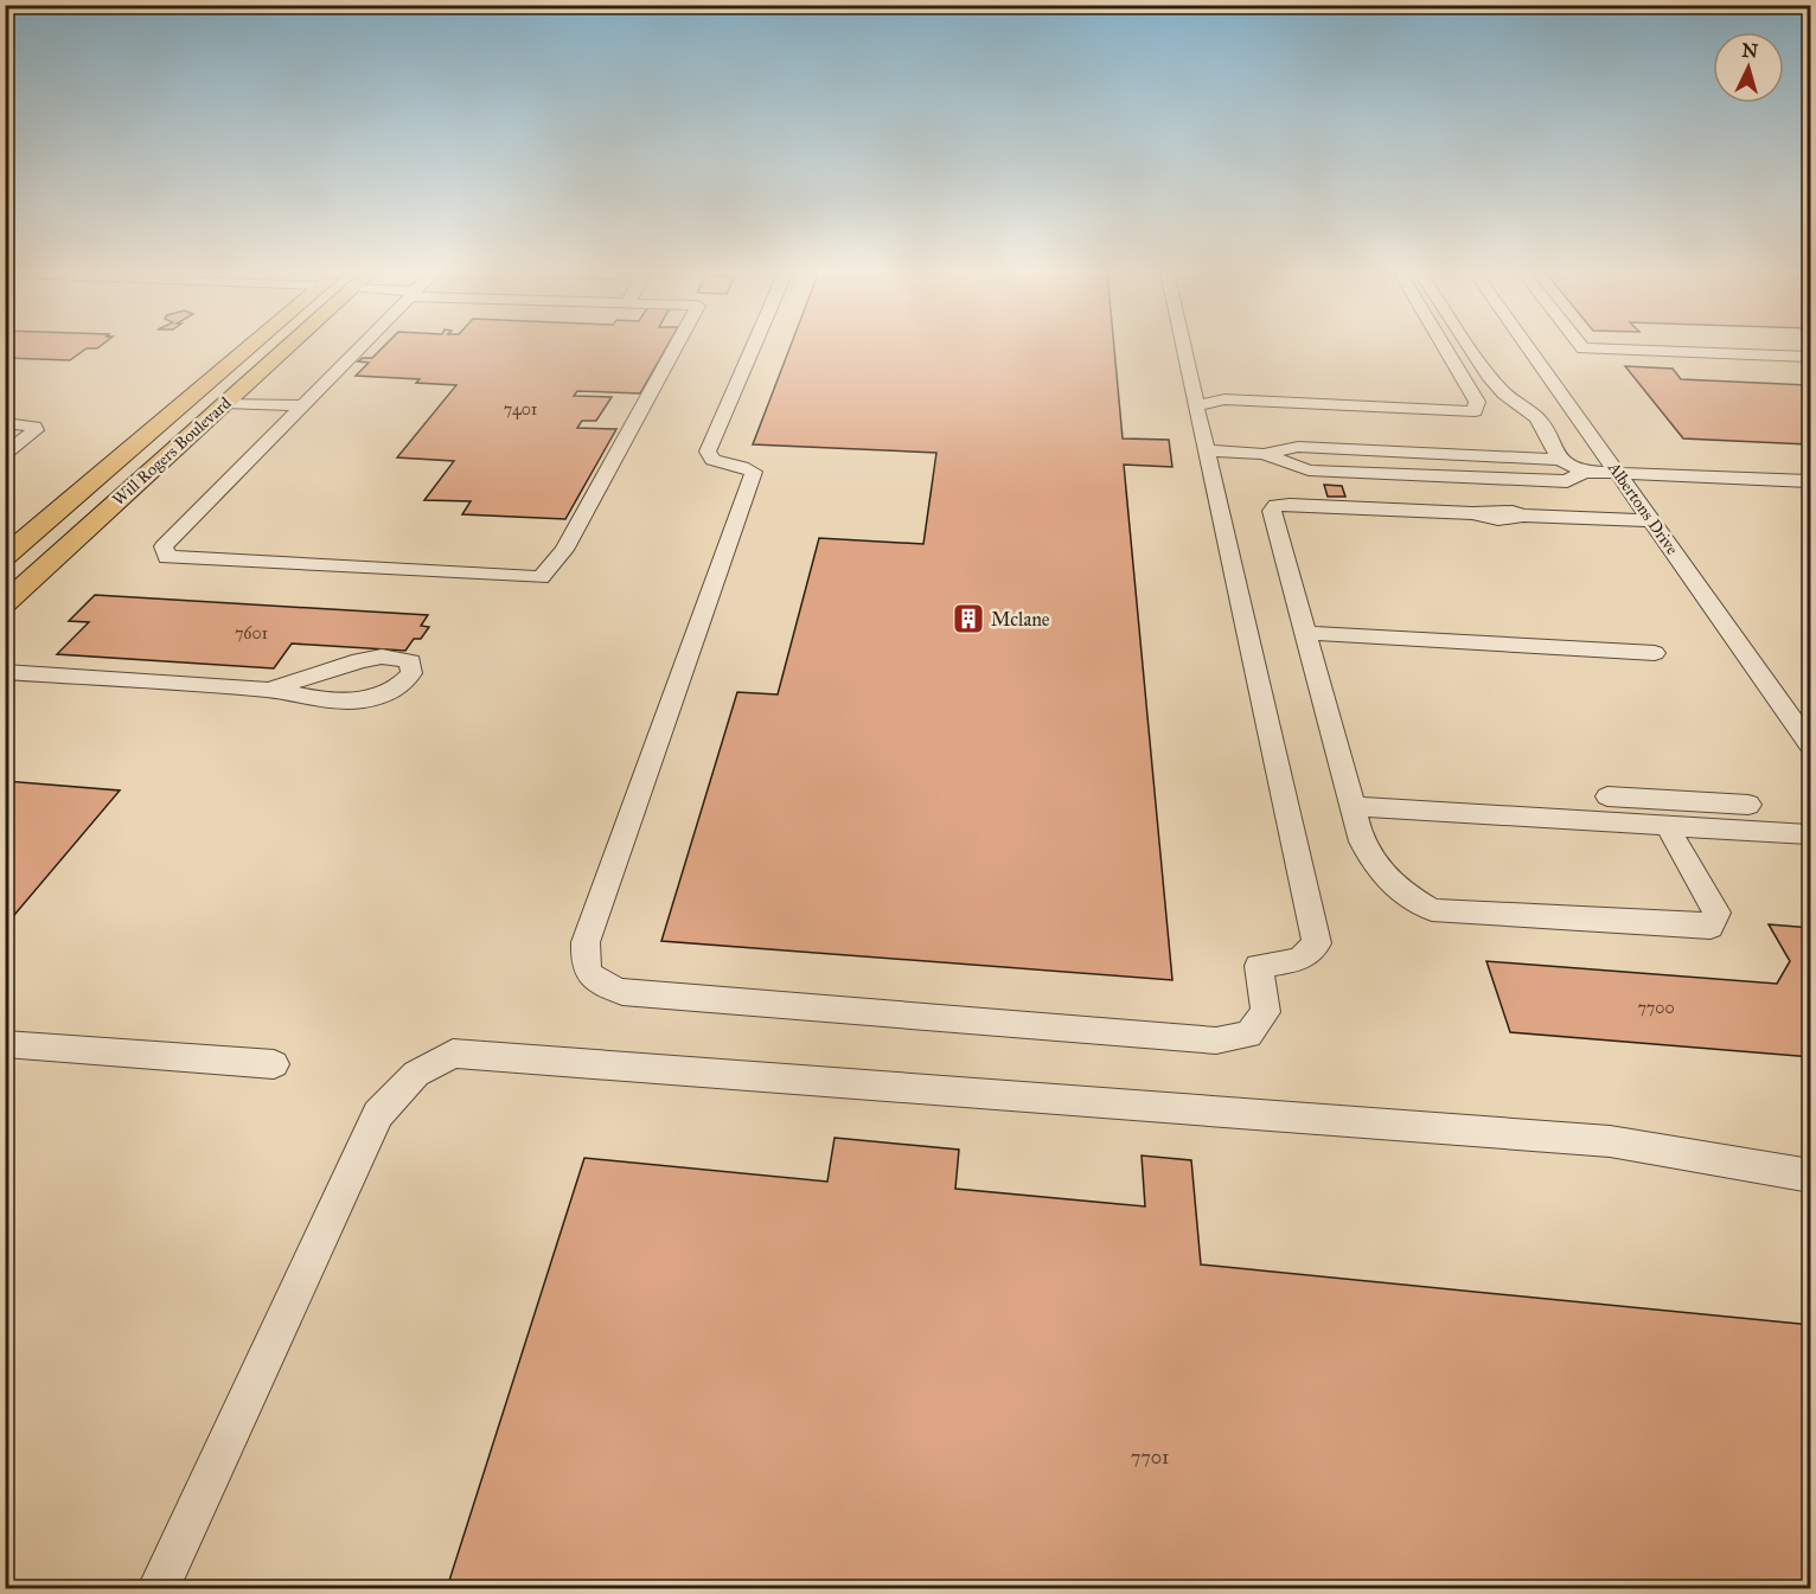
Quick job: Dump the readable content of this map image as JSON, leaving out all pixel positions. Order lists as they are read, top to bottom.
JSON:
{
  "streets": {
    "main road": ["Will Rogers Boulevard"],
    "street": ["Albertons Drive"]
  },
  "places": {
    "building": ["Mclane"]
  },
  "house_numbers": [
    "7401",
    "7601",
    "7700",
    "7701"
  ],
  "north": "top"
}
